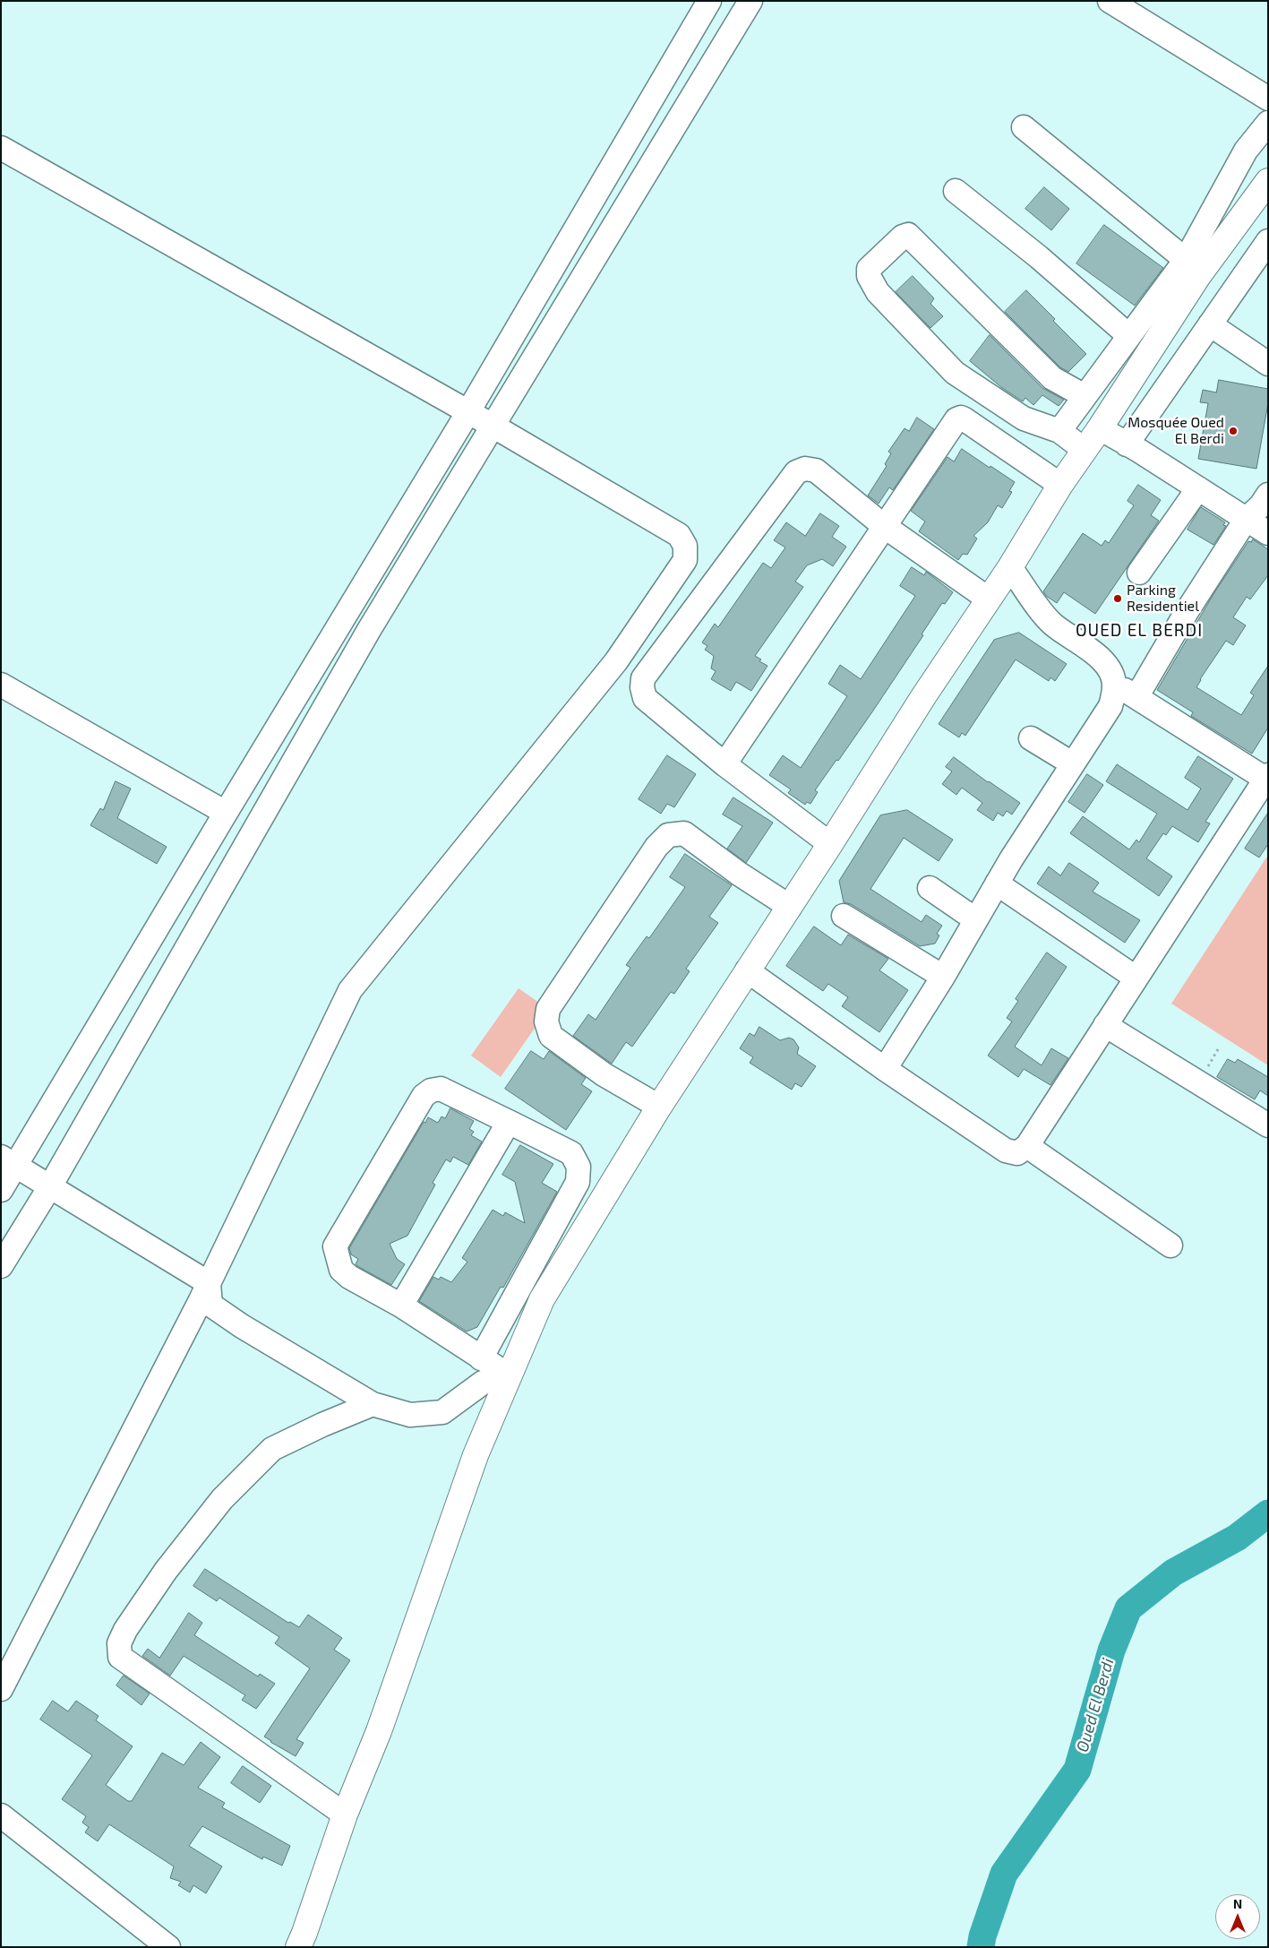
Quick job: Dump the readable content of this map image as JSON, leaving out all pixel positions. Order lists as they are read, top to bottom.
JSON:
{
  "districts": ["OUED EL BERDI"],
  "water": ["Oued El Berdi"],
  "places": ["Mosquée Oued El Berdi", "Parking Residentiel"],
  "north": "top"
}
